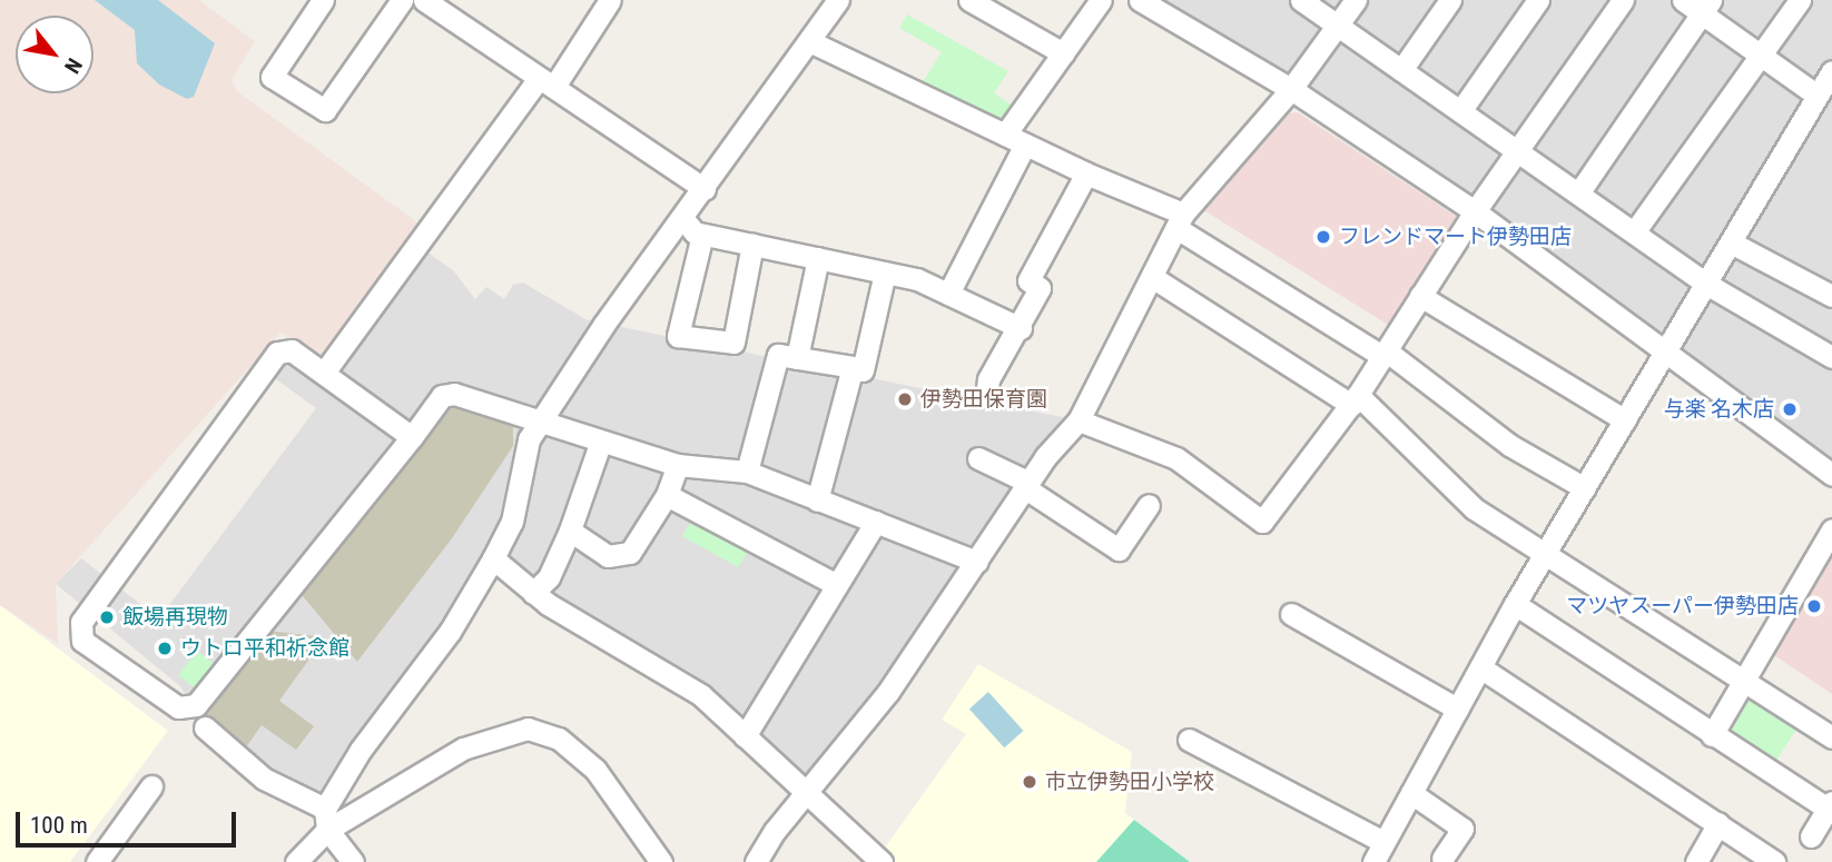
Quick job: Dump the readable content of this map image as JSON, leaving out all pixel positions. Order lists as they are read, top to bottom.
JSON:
{
  "places": [
    "フレンドマート伊勢田店",
    "伊勢田保育園",
    "与楽 名木店",
    "マツヤスーパー伊勢田店",
    "飯場再現物",
    "ウトロ平和祈念館",
    "市立伊勢田小学校"
  ],
  "scale_bar": "100 m",
  "north": "bottom right"
}
